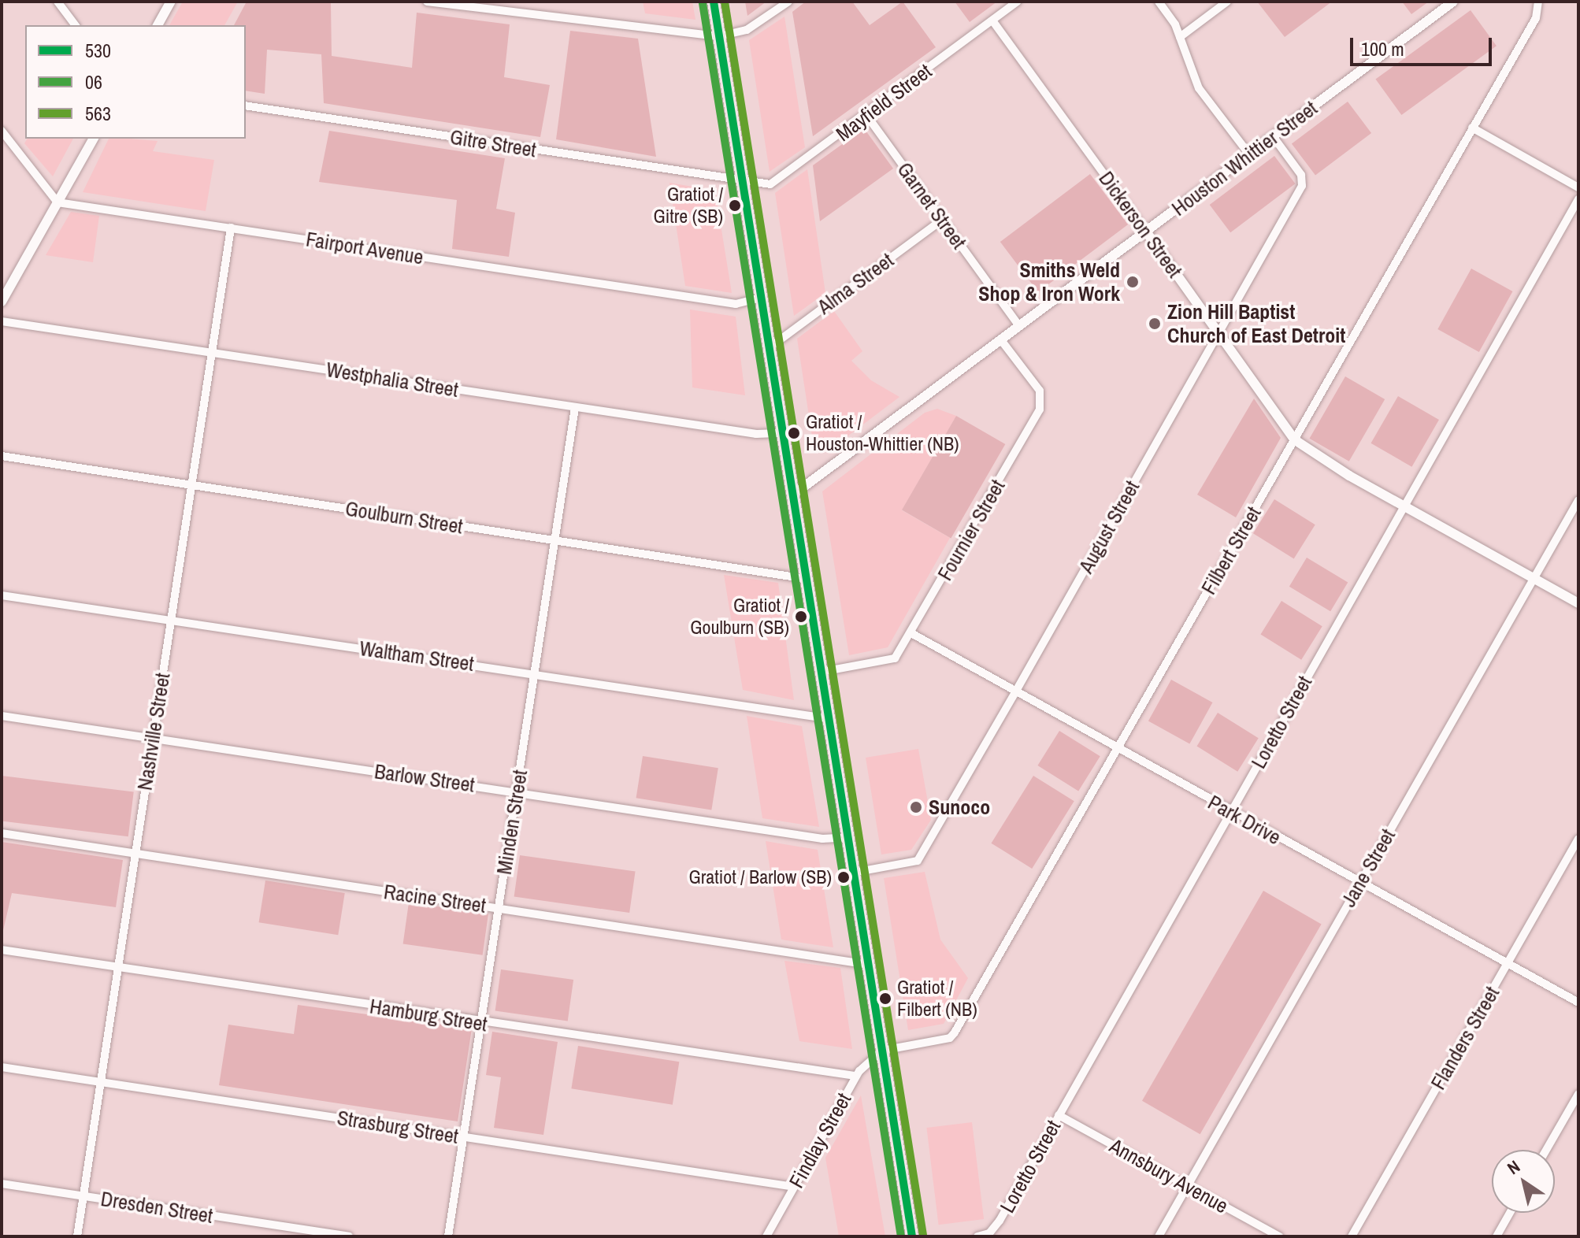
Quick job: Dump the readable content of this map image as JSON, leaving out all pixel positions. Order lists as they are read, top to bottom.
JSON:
{
  "streets": {
    "street": [
      "Mayfield Street",
      "Gitre Street",
      "Houston Whittier Street",
      "Garnet Street",
      "Dickerson Street",
      "Fairport Avenue",
      "Alma Street",
      "Westphalia Street",
      "Goulburn Street",
      "August Street",
      "Fournier Street",
      "Filbert Street",
      "Waltham Street",
      "Loretto Street",
      "Nashville Street",
      "Barlow Street",
      "Park Drive",
      "Minden Street",
      "Jane Street",
      "Racine Street",
      "Hamburg Street",
      "Flanders Street",
      "Strasburg Street",
      "Findlay Street",
      "Annsbury Avenue",
      "Dresden Street"
    ]
  },
  "crossings": [
    ["Mayfield Street", "Gitre Street"],
    ["Mayfield Street", "Garnet Street"],
    ["Mayfield Street", "Dickerson Street"],
    ["Houston Whittier Street", "Garnet Street"],
    ["Houston Whittier Street", "Dickerson Street"],
    ["Houston Whittier Street", "August Street"],
    ["Houston Whittier Street", "Fournier Street"],
    ["Garnet Street", "Alma Street"],
    ["Dickerson Street", "August Street"],
    ["Dickerson Street", "Filbert Street"],
    ["Dickerson Street", "Loretto Street"],
    ["Dickerson Street", "Jane Street"],
    ["Fairport Avenue", "Nashville Street"],
    ["Westphalia Street", "Nashville Street"],
    ["Westphalia Street", "Minden Street"],
    ["Goulburn Street", "Nashville Street"],
    ["Goulburn Street", "Minden Street"],
    ["August Street", "Park Drive"],
    ["Fournier Street", "Park Drive"],
    ["Filbert Street", "Park Drive"],
    ["Filbert Street", "Findlay Street"],
    ["Waltham Street", "Nashville Street"],
    ["Waltham Street", "Minden Street"],
    ["Loretto Street", "Park Drive"],
    ["Loretto Street", "Annsbury Avenue"],
    ["Nashville Street", "Barlow Street"],
    ["Nashville Street", "Racine Street"],
    ["Nashville Street", "Hamburg Street"],
    ["Nashville Street", "Strasburg Street"],
    ["Nashville Street", "Dresden Street"],
    ["Barlow Street", "Minden Street"],
    ["Park Drive", "Jane Street"],
    ["Park Drive", "Flanders Street"],
    ["Minden Street", "Racine Street"],
    ["Minden Street", "Hamburg Street"],
    ["Minden Street", "Strasburg Street"],
    ["Jane Street", "Annsbury Avenue"],
    ["Hamburg Street", "Findlay Street"],
    ["Strasburg Street", "Findlay Street"]
  ],
  "places": [
    "Gratiot / Gitre (SB)",
    "Smiths Weld Shop & Iron Work",
    "Zion Hill Baptist Church of East Detroit",
    "Gratiot / Houston-Whittier (NB)",
    "Gratiot / Goulburn (SB)",
    "Sunoco",
    "Gratiot / Barlow (SB)",
    "Gratiot / Filbert (NB)"
  ],
  "lines": ["transit line 530", "transit line 563", "transit line 06"],
  "legend": ["530", "06", "563"],
  "scale_bar": "100 m",
  "north": "top left"
}
